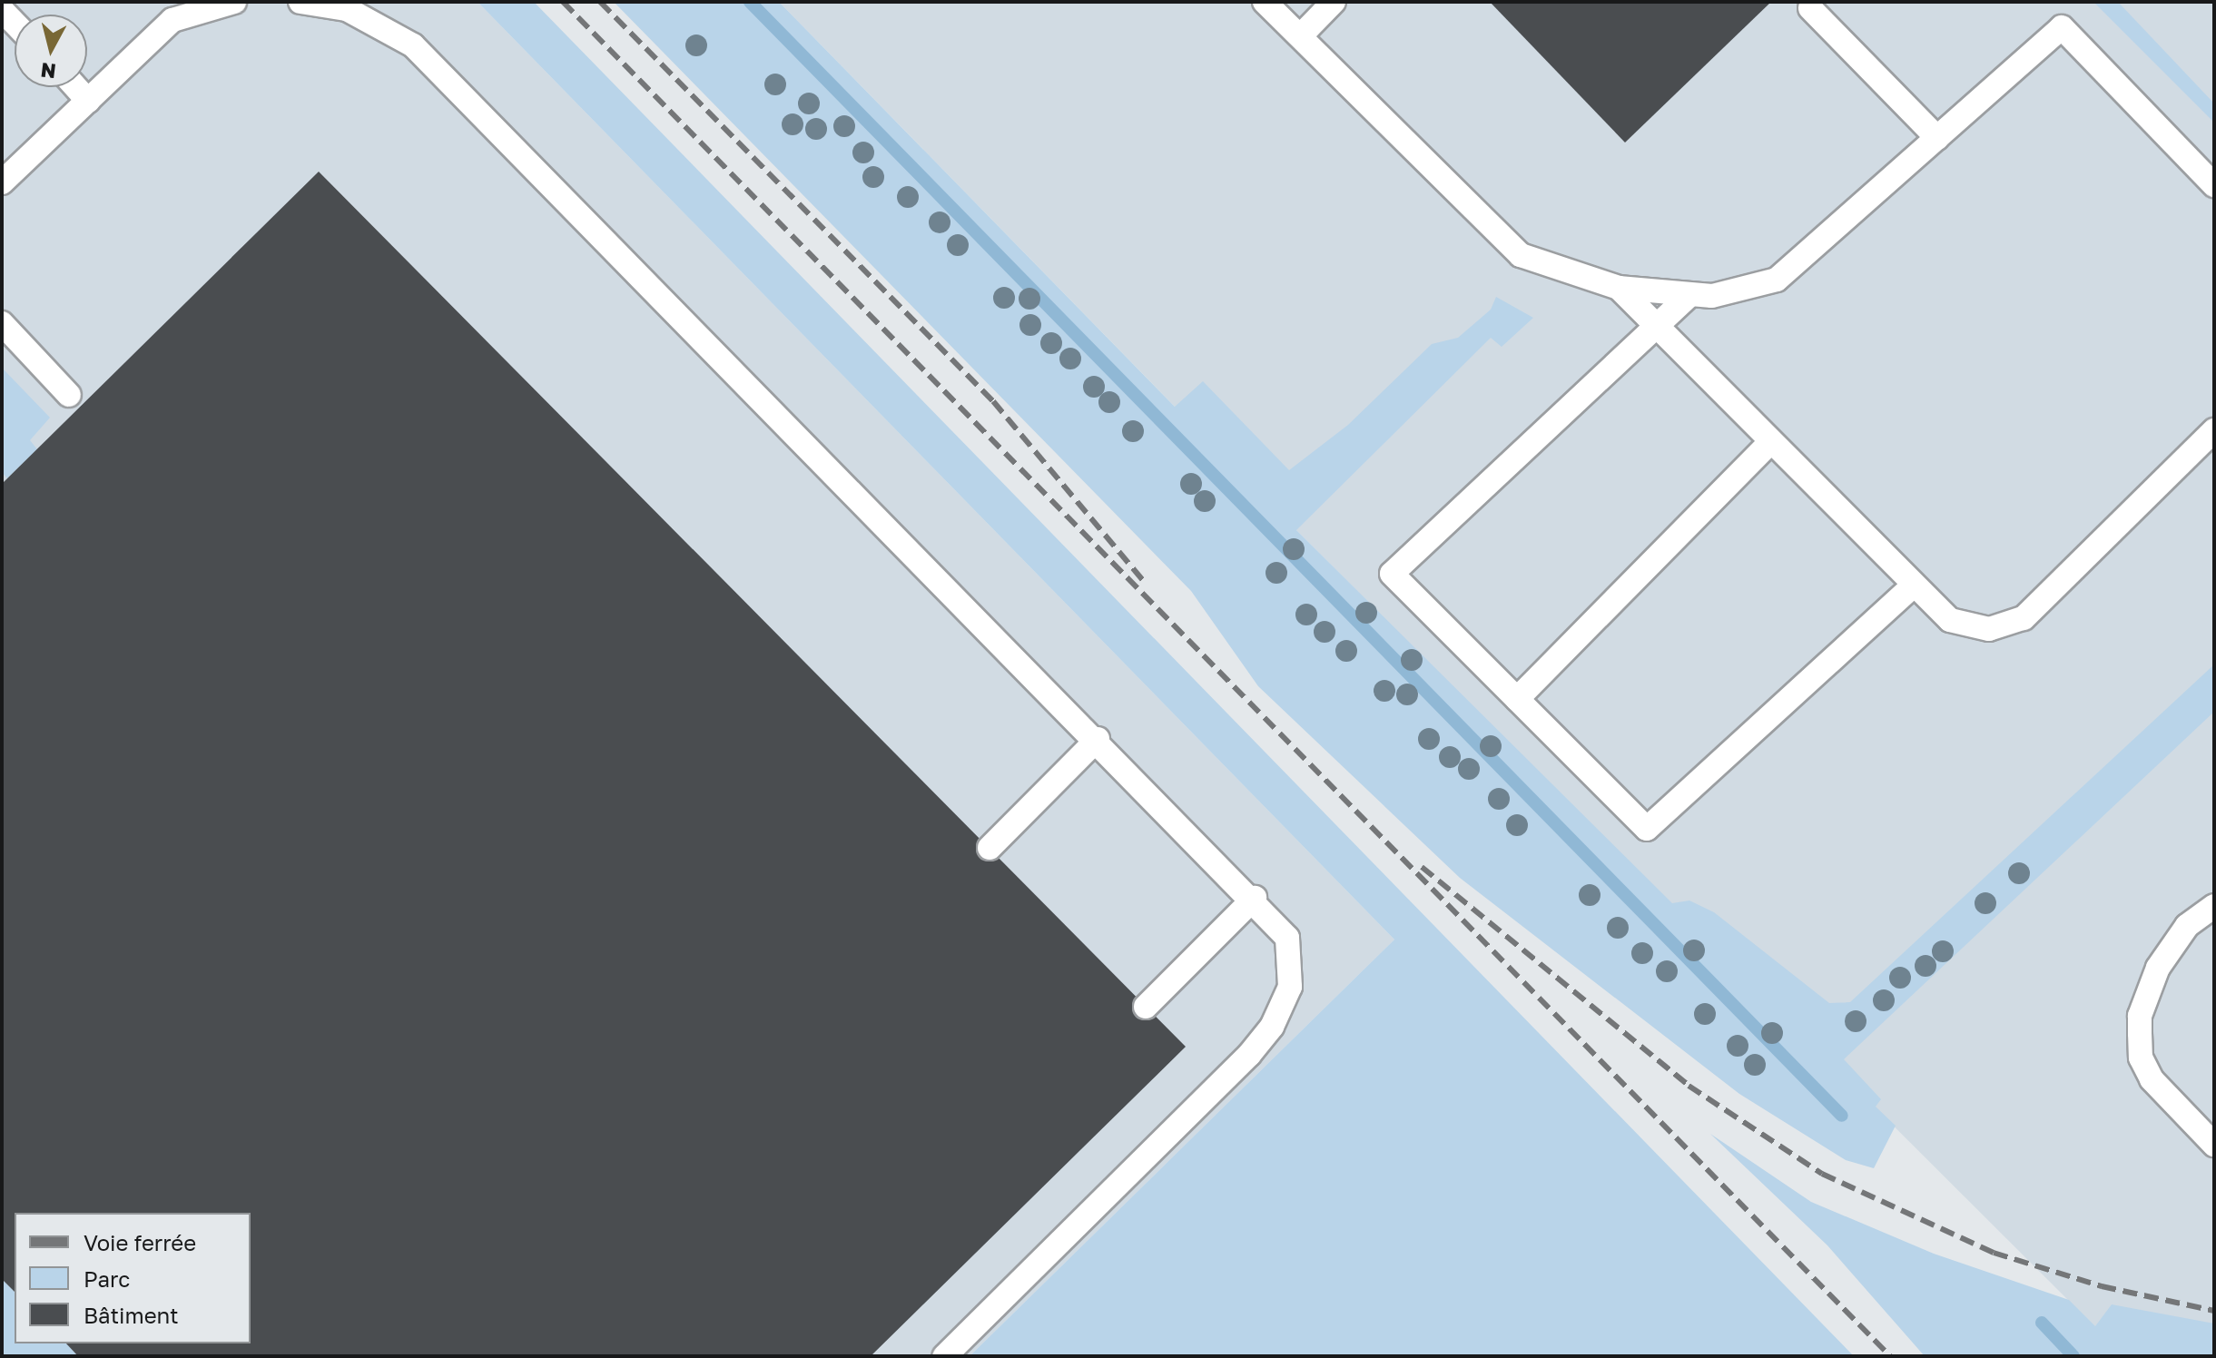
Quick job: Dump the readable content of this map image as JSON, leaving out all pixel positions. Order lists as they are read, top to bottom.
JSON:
{
  "legend": ["Voie ferrée", "Parc", "Bâtiment"],
  "north": "bottom"
}
